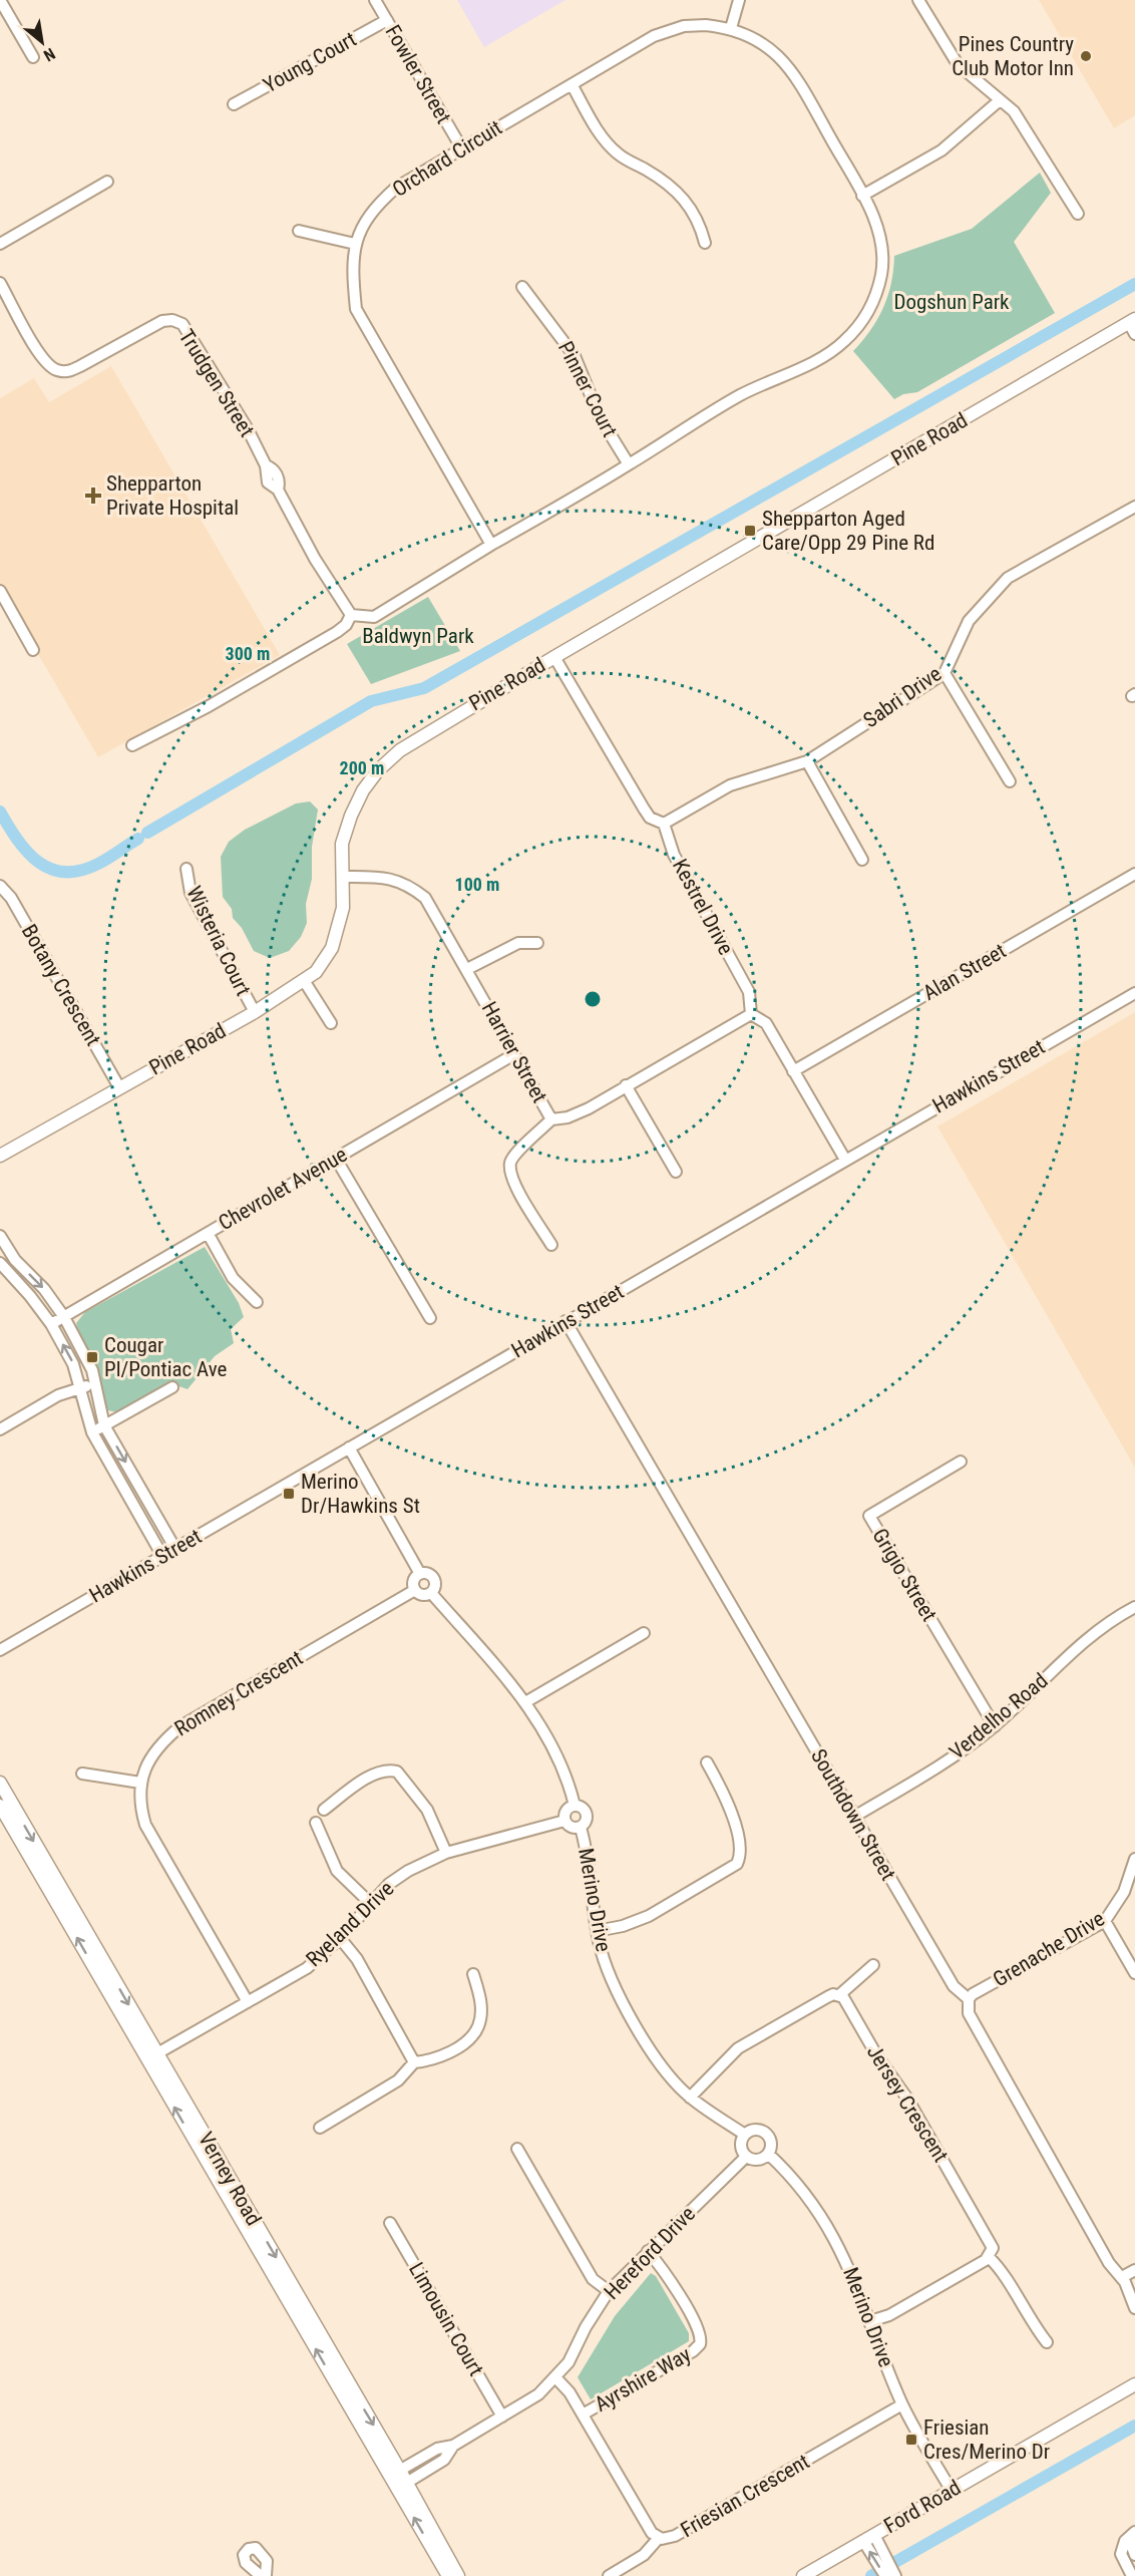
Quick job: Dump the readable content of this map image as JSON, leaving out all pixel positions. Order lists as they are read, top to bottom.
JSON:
{
  "streets": {
    "street": [
      "Young Court",
      "Fowler Street",
      "Orchard Circuit",
      "Trudgen Street",
      "Pinner Court",
      "Pine Road",
      "Sabri Drive",
      "Kestrel Drive",
      "Wisteria Court",
      "Alan Street",
      "Botany Crescent",
      "Harrier Street",
      "Hawkins Street",
      "Chevrolet Avenue",
      "Grigio Street",
      "Romney Crescent",
      "Verdelho Road",
      "Southdown Street",
      "Merino Drive",
      "Ryeland Drive",
      "Grenache Drive",
      "Jersey Crescent",
      "Verney Road",
      "Hereford Drive",
      "Limousin Court",
      "Ayrshire Way",
      "Friesian Crescent",
      "Ford Road"
    ]
  },
  "crossings": [
    ["Young Court", "Fowler Street"],
    ["Fowler Street", "Orchard Circuit"],
    ["Orchard Circuit", "Pinner Court"],
    ["Pine Road", "Wisteria Court"],
    ["Pine Road", "Botany Crescent"],
    ["Pine Road", "Harrier Street"],
    ["Sabri Drive", "Kestrel Drive"],
    ["Kestrel Drive", "Harrier Street"],
    ["Harrier Street", "Chevrolet Avenue"],
    ["Hawkins Street", "Southdown Street"],
    ["Grigio Street", "Verdelho Road"],
    ["Romney Crescent", "Ryeland Drive"],
    ["Verdelho Road", "Southdown Street"],
    ["Southdown Street", "Grenache Drive"],
    ["Merino Drive", "Ryeland Drive"],
    ["Merino Drive", "Hereford Drive"],
    ["Merino Drive", "Friesian Crescent"],
    ["Merino Drive", "Ford Road"],
    ["Ryeland Drive", "Verney Road"],
    ["Verney Road", "Hereford Drive"],
    ["Hereford Drive", "Limousin Court"],
    ["Hereford Drive", "Ayrshire Way"],
    ["Hereford Drive", "Friesian Crescent"],
    ["Ayrshire Way", "Friesian Crescent"]
  ],
  "parks": ["Dogshun Park", "Baldwyn Park"],
  "places": {
    "other": ["Pines Country Club Motor Inn"],
    "health": ["Shepparton Private Hospital"],
    "transit": [
      "Shepparton Aged Care/Opp 29 Pine Rd",
      "Cougar Pl/Pontiac Ave",
      "Merino Dr/Hawkins St",
      "Friesian Cres/Merino Dr"
    ]
  },
  "north": "bottom right",
  "rings": ["300 m", "200 m", "100 m"]
}
